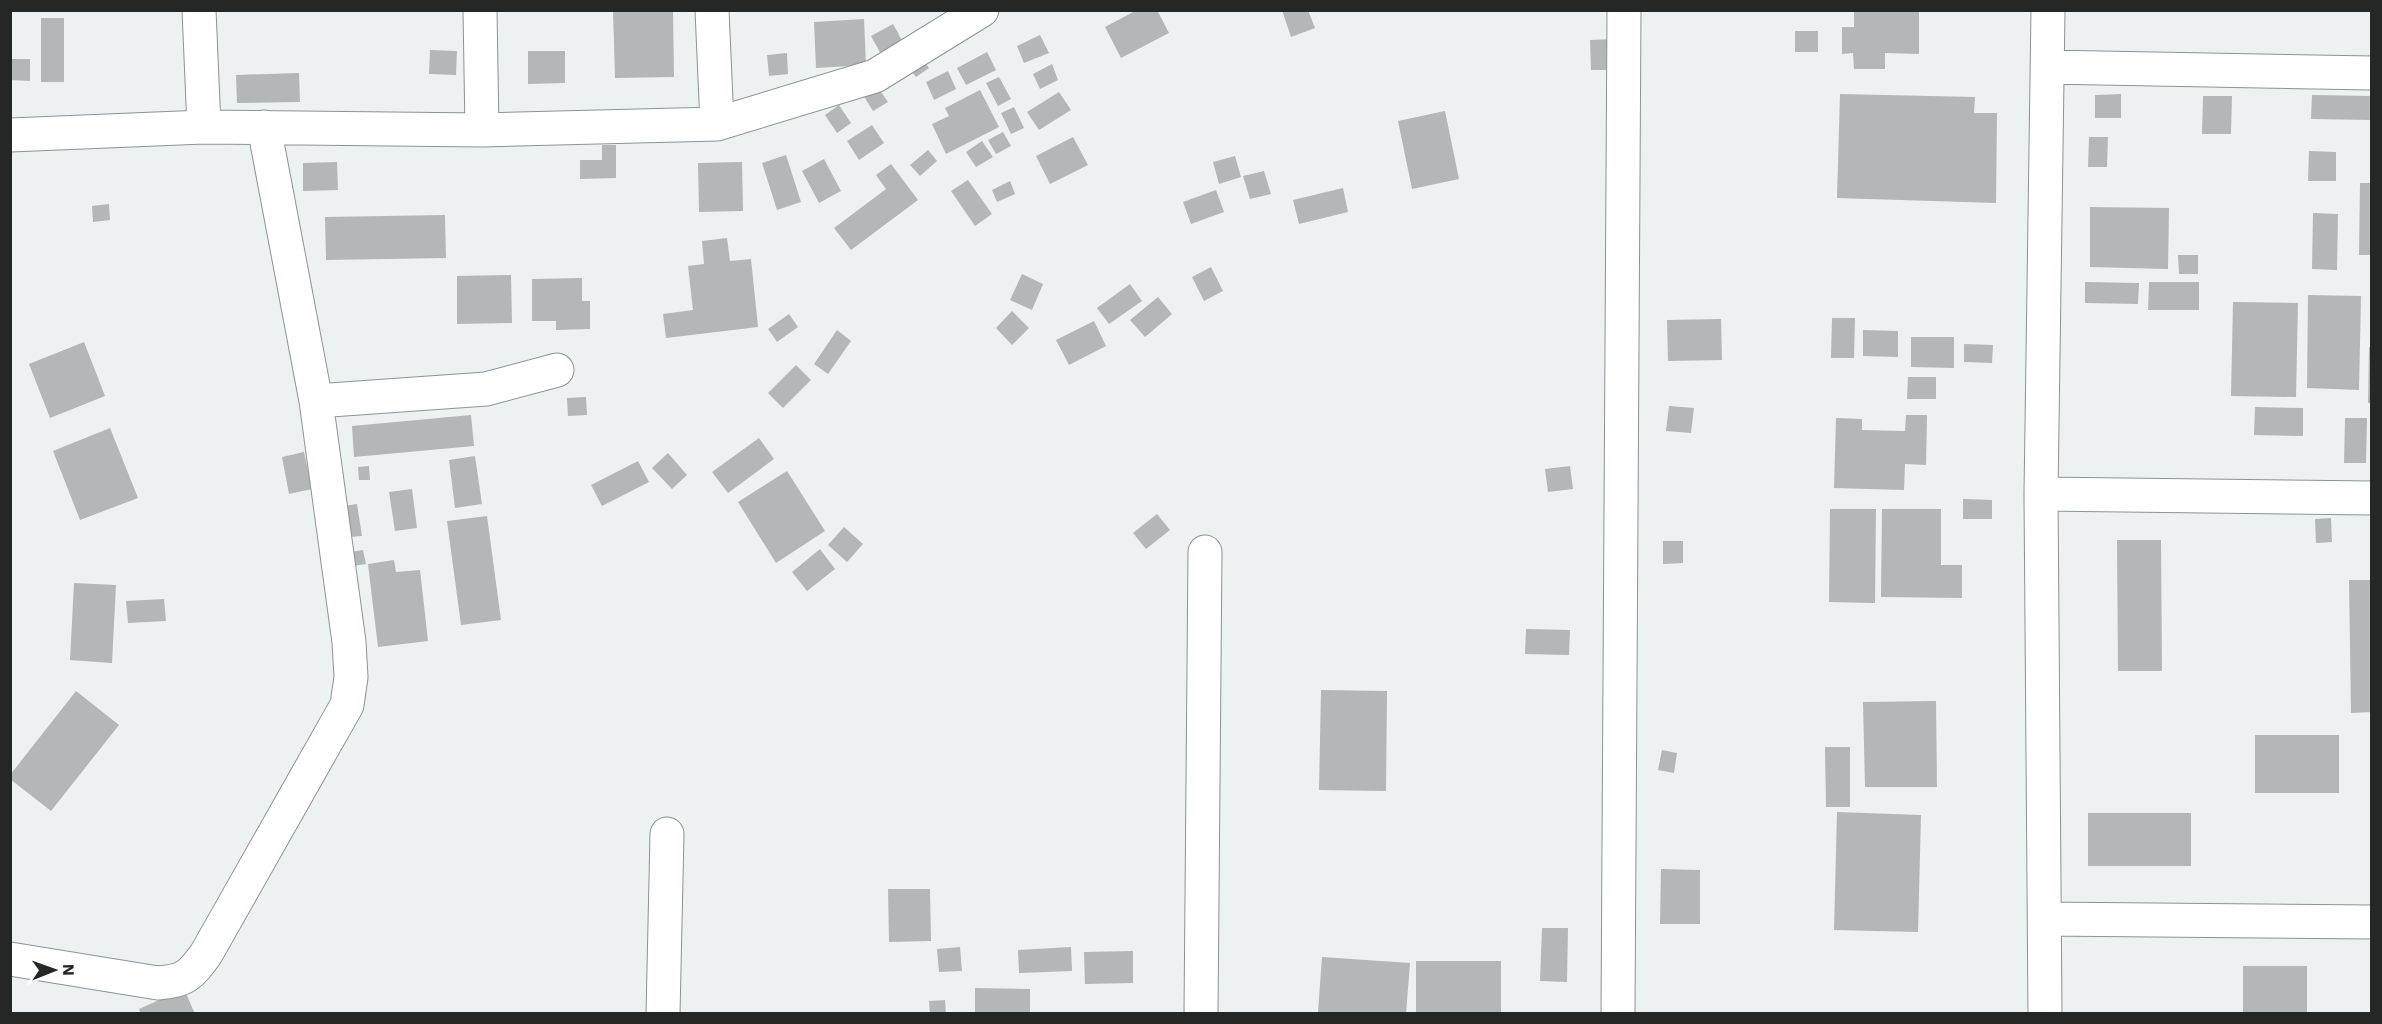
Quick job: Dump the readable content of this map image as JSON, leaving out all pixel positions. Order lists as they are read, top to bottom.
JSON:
{
  "north": "right"
}
